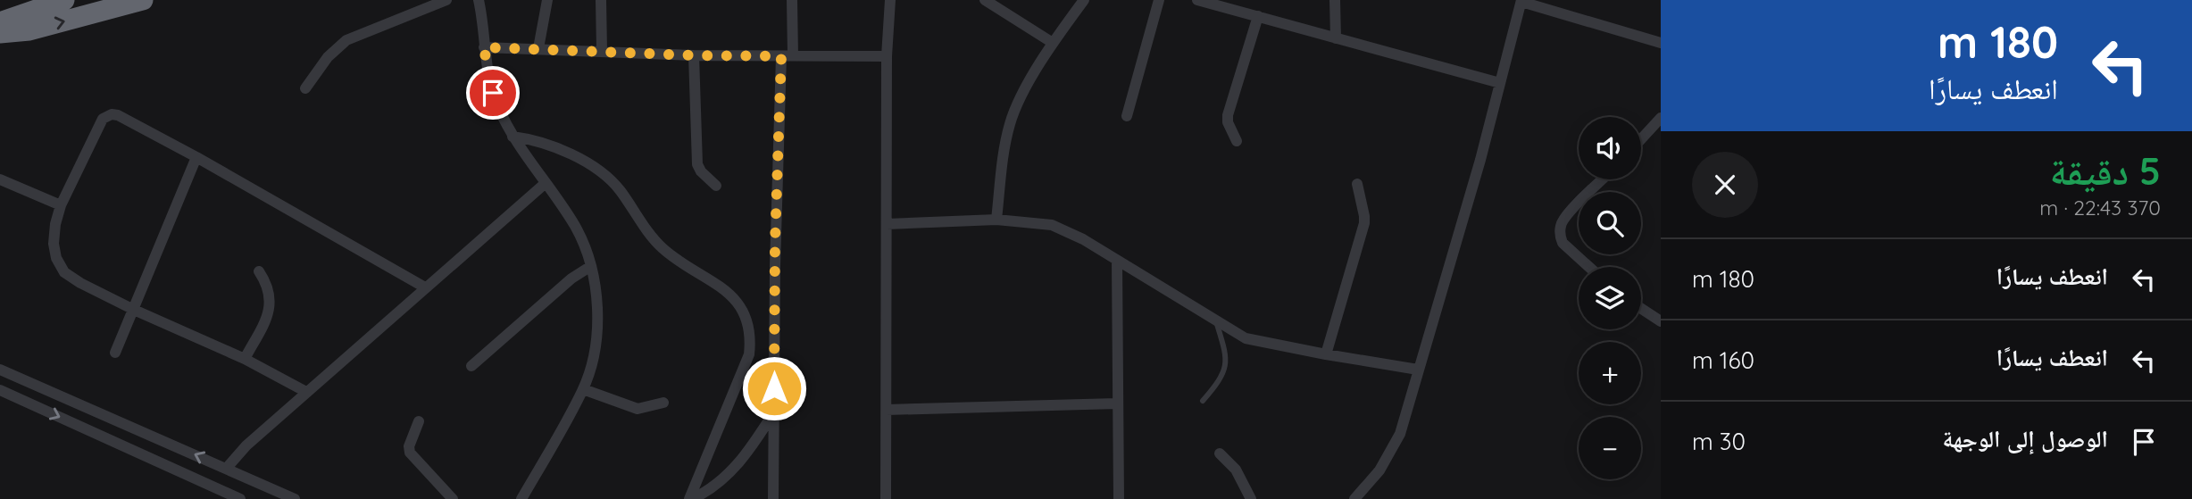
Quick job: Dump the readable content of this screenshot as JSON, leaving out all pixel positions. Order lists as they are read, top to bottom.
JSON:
{
  "page": {
    "turn": ["180 m", "انعطف يسارًا"],
    "map_buttons": ["+", "−"],
    "heading": ["5 دقيقة", "370 m · 22:43"],
    "list": [
      {
        "name": "انعطف يسارًا",
        "value": "180 m"
      },
      {
        "name": "انعطف يسارًا",
        "value": "160 m"
      },
      {
        "name": "الوصول إلى الوجهة",
        "value": "30 m"
      }
    ]
  }
}
